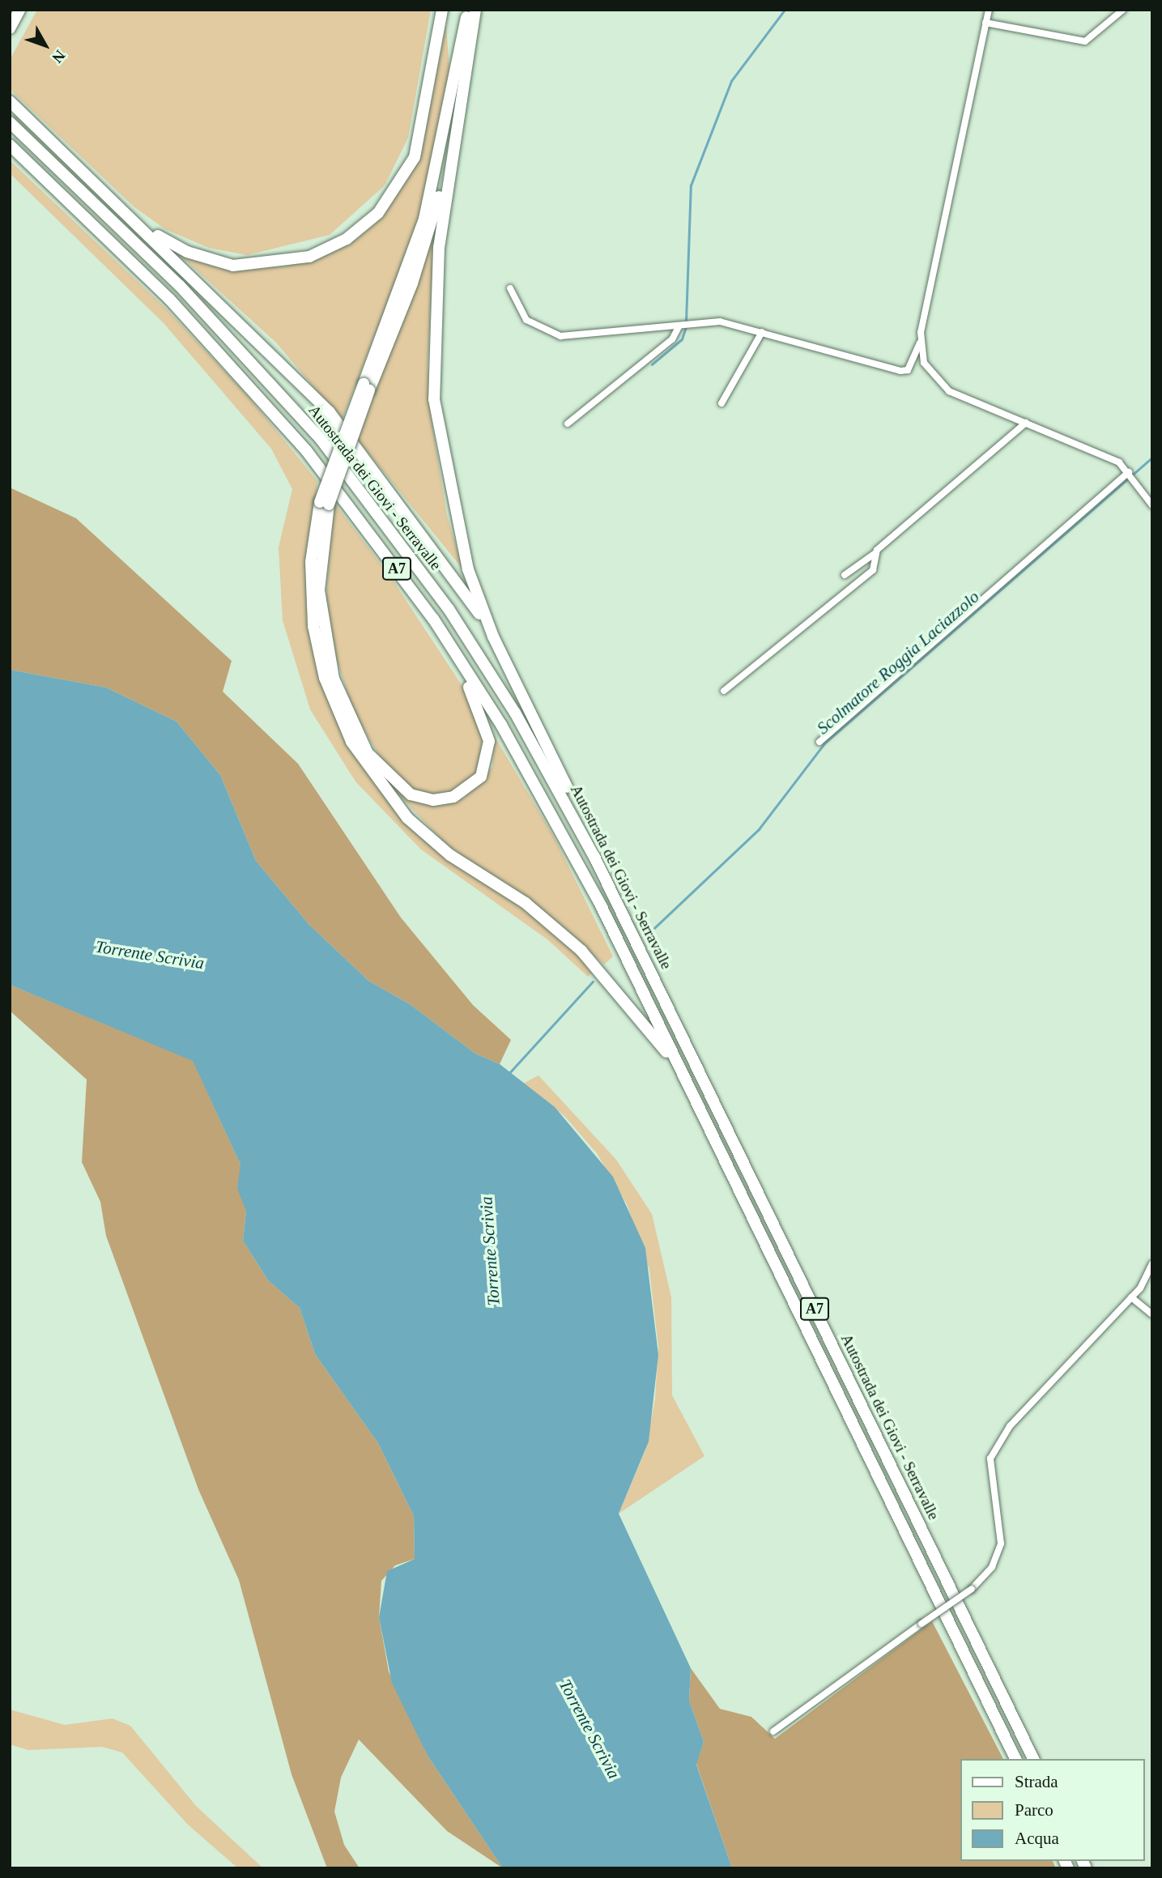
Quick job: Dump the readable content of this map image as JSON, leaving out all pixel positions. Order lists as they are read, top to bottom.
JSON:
{
  "streets": {
    "highway": ["Autostrada dei Giovi - Serravalle", "A7"]
  },
  "water": ["Scolmatore Roggia Laciazzolo", "Torrente Scrivia"],
  "legend": ["Strada", "Parco", "Acqua"],
  "north": "bottom right"
}
